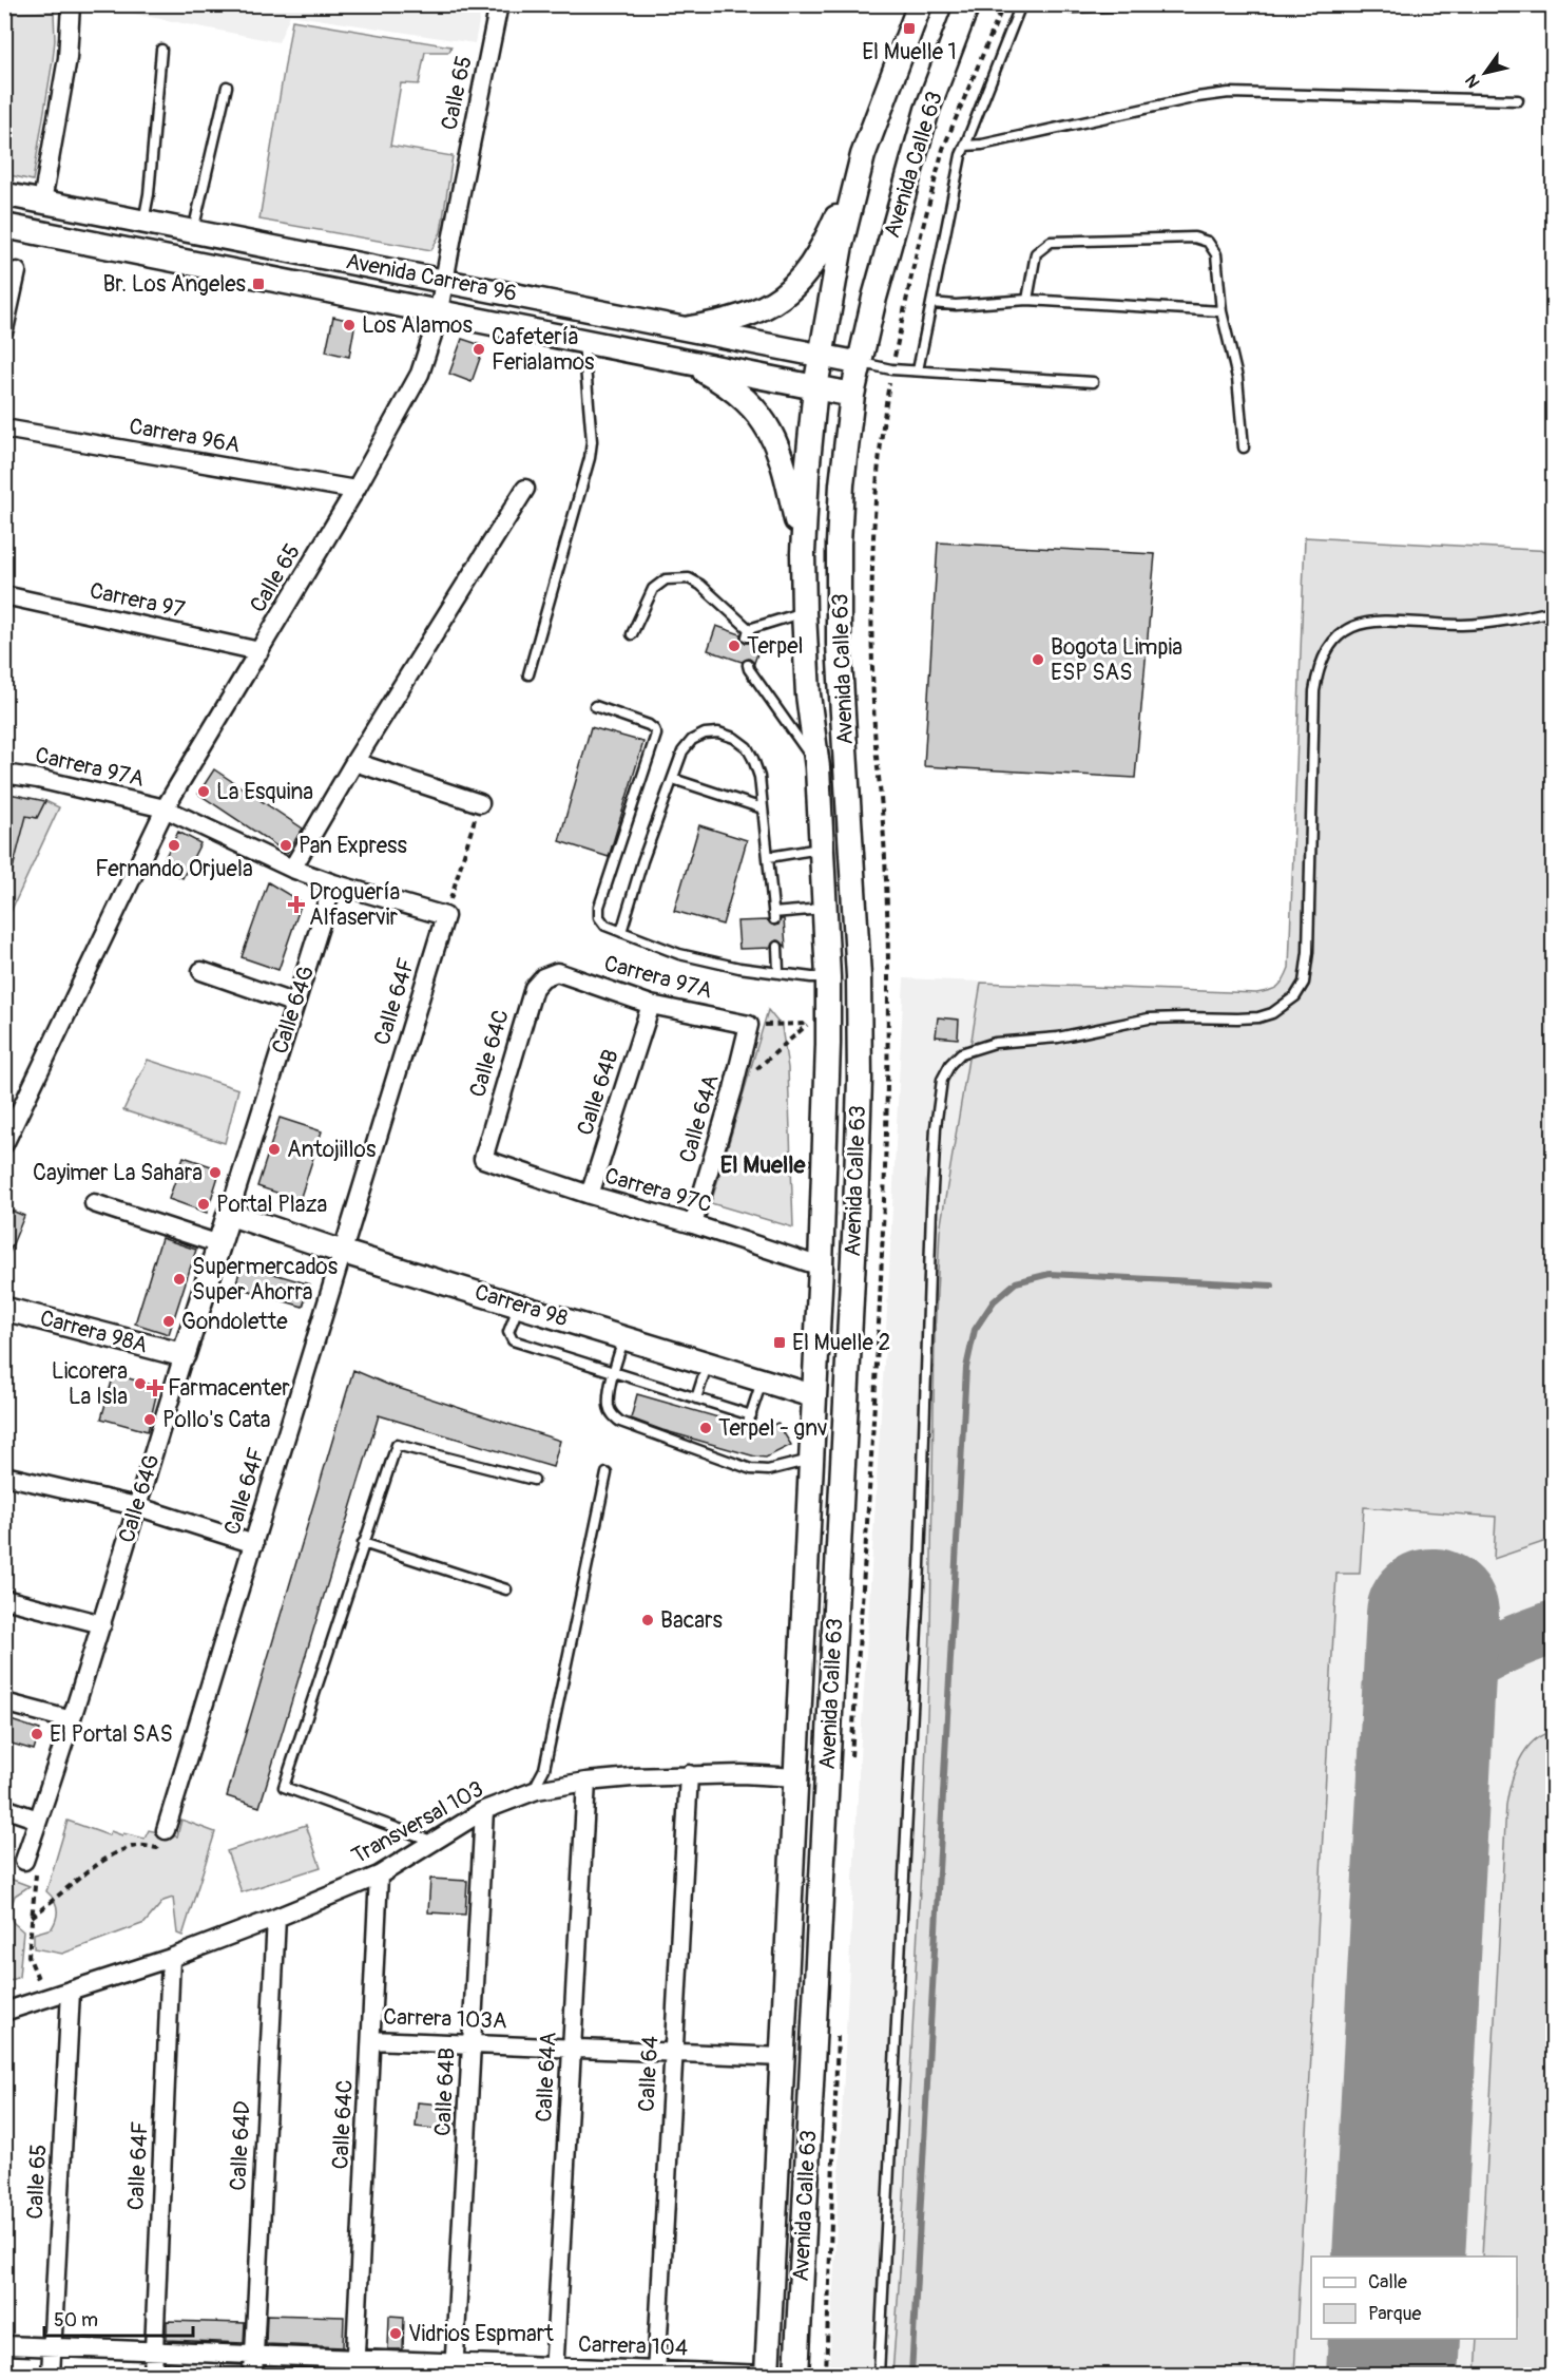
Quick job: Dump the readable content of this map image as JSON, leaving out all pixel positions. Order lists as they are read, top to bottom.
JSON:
{
  "streets": {
    "main road": ["Avenida Calle 63", "Avenida Carrera 96"],
    "street": [
      "Calle 65",
      "Carrera 96A",
      "Carrera 97",
      "Carrera 97A",
      "Calle 64F",
      "Calle 64G",
      "Calle 64C",
      "Calle 64B",
      "Calle 64A",
      "Carrera 97C",
      "Carrera 98",
      "Carrera 98A",
      "Transversal 103",
      "Carrera 103A",
      "Calle 64",
      "Calle 64D",
      "Carrera 104"
    ]
  },
  "crossings": [
    ["Calle 65", "Avenida Carrera 96"],
    ["Calle 65", "Carrera 96A"],
    ["Calle 65", "Carrera 97"],
    ["Calle 65", "Carrera 97A"],
    ["Calle 65", "Transversal 103"],
    ["Calle 65", "Carrera 104"],
    ["Avenida Calle 63", "Avenida Carrera 96"],
    ["Avenida Calle 63", "Carrera 97C"],
    ["Avenida Calle 63", "Carrera 98"],
    ["Avenida Calle 63", "Transversal 103"],
    ["Avenida Calle 63", "Carrera 103A"],
    ["Avenida Calle 63", "Carrera 104"],
    ["Carrera 97A", "Calle 64F"],
    ["Carrera 97A", "Calle 64G"],
    ["Carrera 97A", "Calle 64C"],
    ["Carrera 97A", "Calle 64B"],
    ["Carrera 97A", "Calle 64A"],
    ["Calle 64F", "Carrera 98"],
    ["Calle 64F", "Transversal 103"],
    ["Calle 64F", "Carrera 104"],
    ["Calle 64G", "Carrera 98"],
    ["Calle 64G", "Carrera 98A"],
    ["Calle 64C", "Carrera 97C"],
    ["Calle 64C", "Transversal 103"],
    ["Calle 64C", "Carrera 103A"],
    ["Calle 64C", "Carrera 104"],
    ["Calle 64B", "Carrera 97C"],
    ["Calle 64B", "Transversal 103"],
    ["Calle 64B", "Carrera 103A"],
    ["Calle 64B", "Carrera 104"],
    ["Calle 64A", "Carrera 97C"],
    ["Calle 64A", "Transversal 103"],
    ["Calle 64A", "Carrera 103A"],
    ["Calle 64A", "Carrera 104"],
    ["Transversal 103", "Calle 64"],
    ["Transversal 103", "Calle 64D"],
    ["Carrera 103A", "Calle 64"],
    ["Calle 64", "Carrera 104"],
    ["Calle 64D", "Carrera 104"]
  ],
  "districts": ["El Muelle"],
  "places": {
    "transit": ["El Muelle 1", "Br. Los Angeles", "El Muelle 2"],
    "other": [
      "Los Alamos",
      "Cafetería Ferialamos",
      "Terpel",
      "Bogota Limpia ESP SAS",
      "La Esquina",
      "Fernando Orjuela",
      "Pan Express",
      "Antojillos",
      "Cayimer La Sahara",
      "Portal Plaza",
      "Supermercados Super Ahorra",
      "Gondolette",
      "Licorera La Isla",
      "Pollo's Cata",
      "Terpel - gnv",
      "Bacars",
      "El Portal SAS",
      "Vidrios Espmart"
    ],
    "health": ["Droguería Alfaservir", "Farmacenter"]
  },
  "legend": ["Calle", "Parque"],
  "scale_bar": "50 m",
  "north": "bottom left"
}
